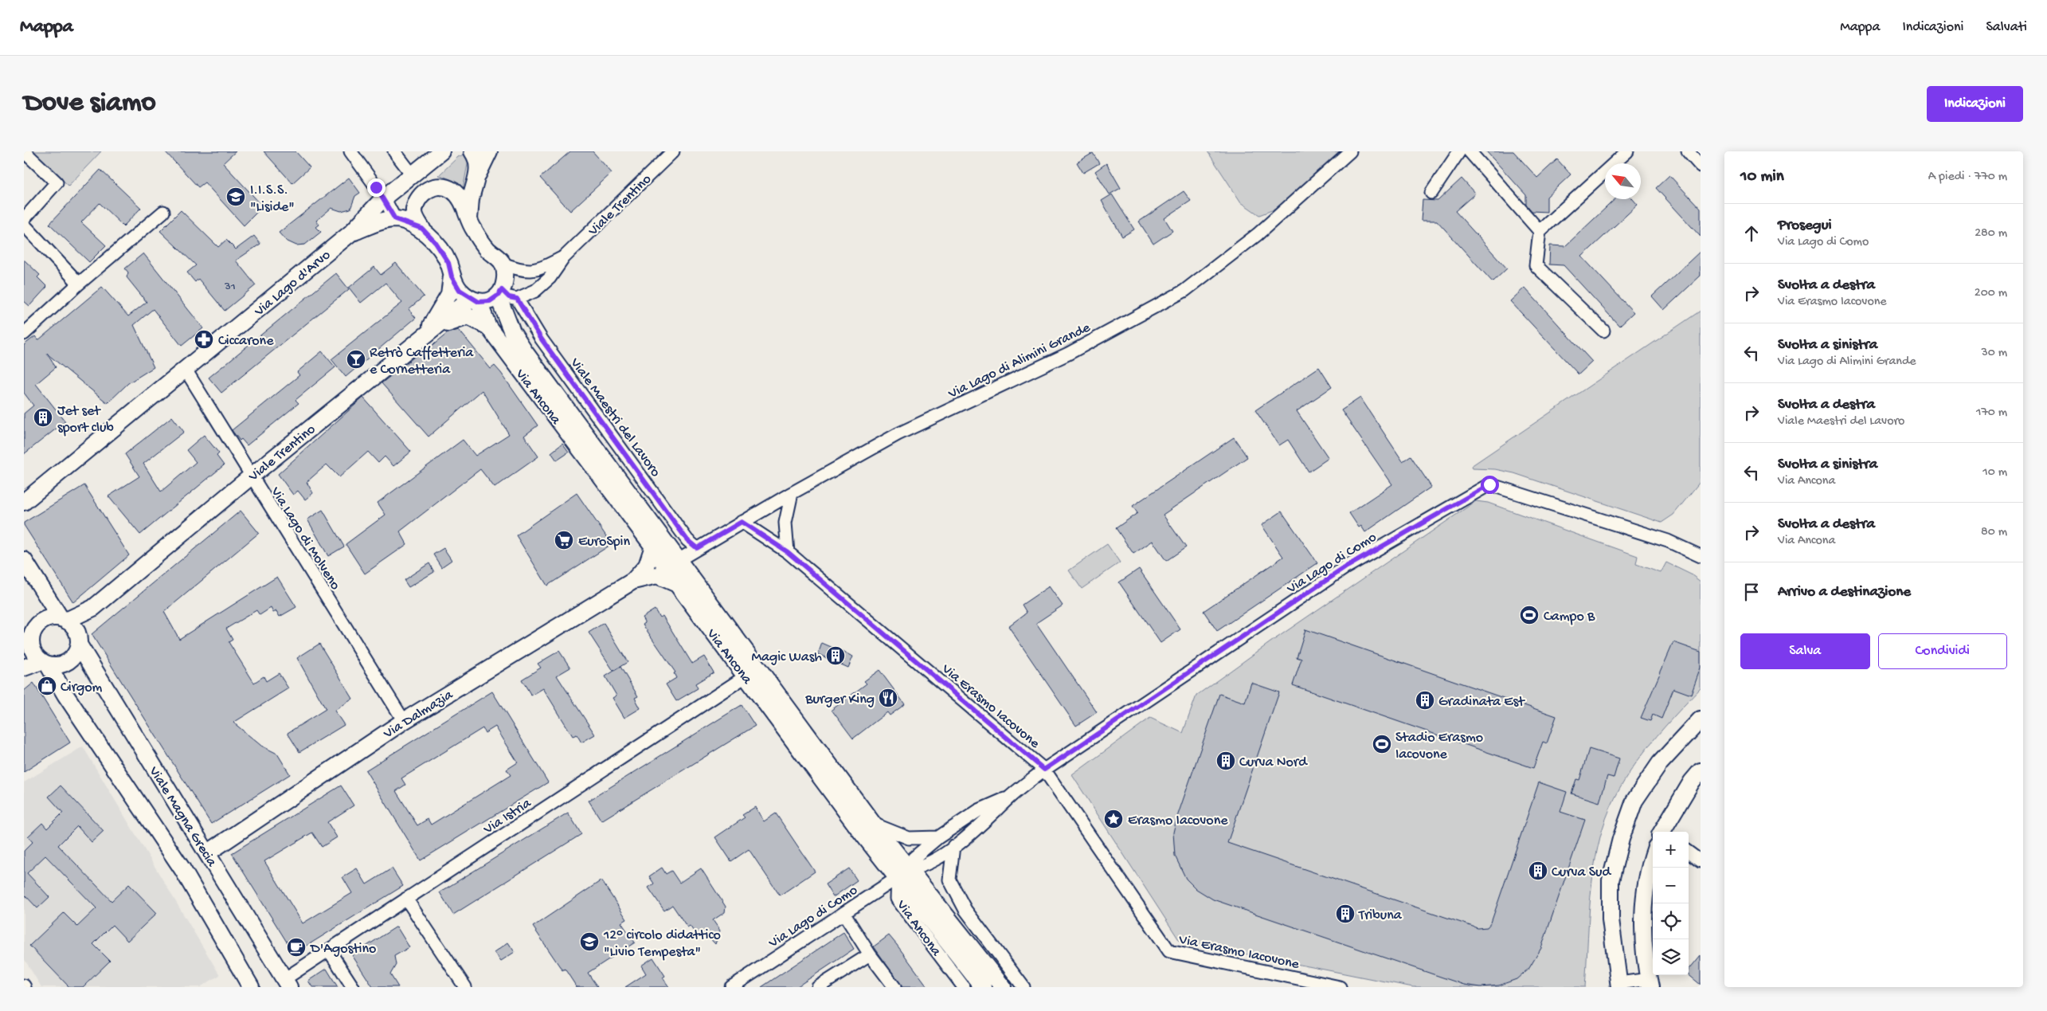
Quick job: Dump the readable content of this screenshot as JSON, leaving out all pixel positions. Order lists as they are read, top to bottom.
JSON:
{
  "streets": {
    "street": [
      "Viale Trentino",
      "Via Lago d'Arvo",
      "Via Lago di Alimini Grande",
      "Via Ancona",
      "Viale Maestri del Lavoro",
      "Via Lago di Molveno",
      "Via Lago di Como",
      "Via Erasmo Iacovone",
      "Via Dalmazia",
      "Via Istria",
      "Viale Magna Grecia"
    ]
  },
  "crossings": [
    ["Viale Trentino", "Via Ancona"],
    ["Viale Trentino", "Viale Maestri del Lavoro"],
    ["Viale Trentino", "Via Lago di Molveno"],
    ["Viale Trentino", "Viale Magna Grecia"],
    ["Via Lago d'Arvo", "Via Lago di Molveno"],
    ["Via Lago di Alimini Grande", "Via Ancona"],
    ["Via Lago di Alimini Grande", "Viale Maestri del Lavoro"],
    ["Via Lago di Alimini Grande", "Via Erasmo Iacovone"],
    ["Via Ancona", "Via Lago di Como"],
    ["Via Ancona", "Via Dalmazia"],
    ["Via Ancona", "Via Istria"],
    ["Via Lago di Molveno", "Via Dalmazia"],
    ["Via Lago di Como", "Via Erasmo Iacovone"],
    ["Via Dalmazia", "Viale Magna Grecia"],
    ["Via Istria", "Viale Magna Grecia"]
  ],
  "places": {
    "school or university": ["I.I.S.S. \"Liside\"", "12° circolo didattico \"Livio Tempesta\""],
    "pharmacy": ["Ciccarone"],
    "bar": ["Retrò Caffetteria e Cornetteria"],
    "building": [
      "Jet set sport club",
      "Magic Wash",
      "Gradinata Est",
      "Curva Nord",
      "Curva Sud",
      "Tribuna"
    ],
    "supermarket": ["EuroSpin"],
    "sports": ["Campo B", "Stadio Erasmo Iacovone"],
    "shop": ["Cirgom"],
    "restaurant": ["Burger King"],
    "place": ["Erasmo Iacovone"],
    "cafe": ["D'Agostino"]
  },
  "house_numbers": ["31"],
  "north": "top left",
  "page": {
    "header": "Mappa",
    "nav": ["Mappa", "Indicazioni", "Salvati"],
    "buttons": [
      "Indicazioni",
      ["Salva", "Condividi"]
    ],
    "title": "Dove siamo",
    "heading": ["10 min", "A piedi · 770 m"],
    "list": [
      ["Prosegui", "Via Lago di Como", "280 m"],
      ["Svolta a destra", "Via Erasmo Iacovone", "200 m"],
      ["Svolta a sinistra", "Via Lago di Alimini Grande", "30 m"],
      ["Svolta a destra", "Viale Maestri del Lavoro", "170 m"],
      ["Svolta a sinistra", "Via Ancona", "10 m"],
      ["Svolta a destra", "Via Ancona", "80 m"],
      "Arrivo a destinazione"
    ],
    "map_buttons": ["+", "−"]
  }
}
